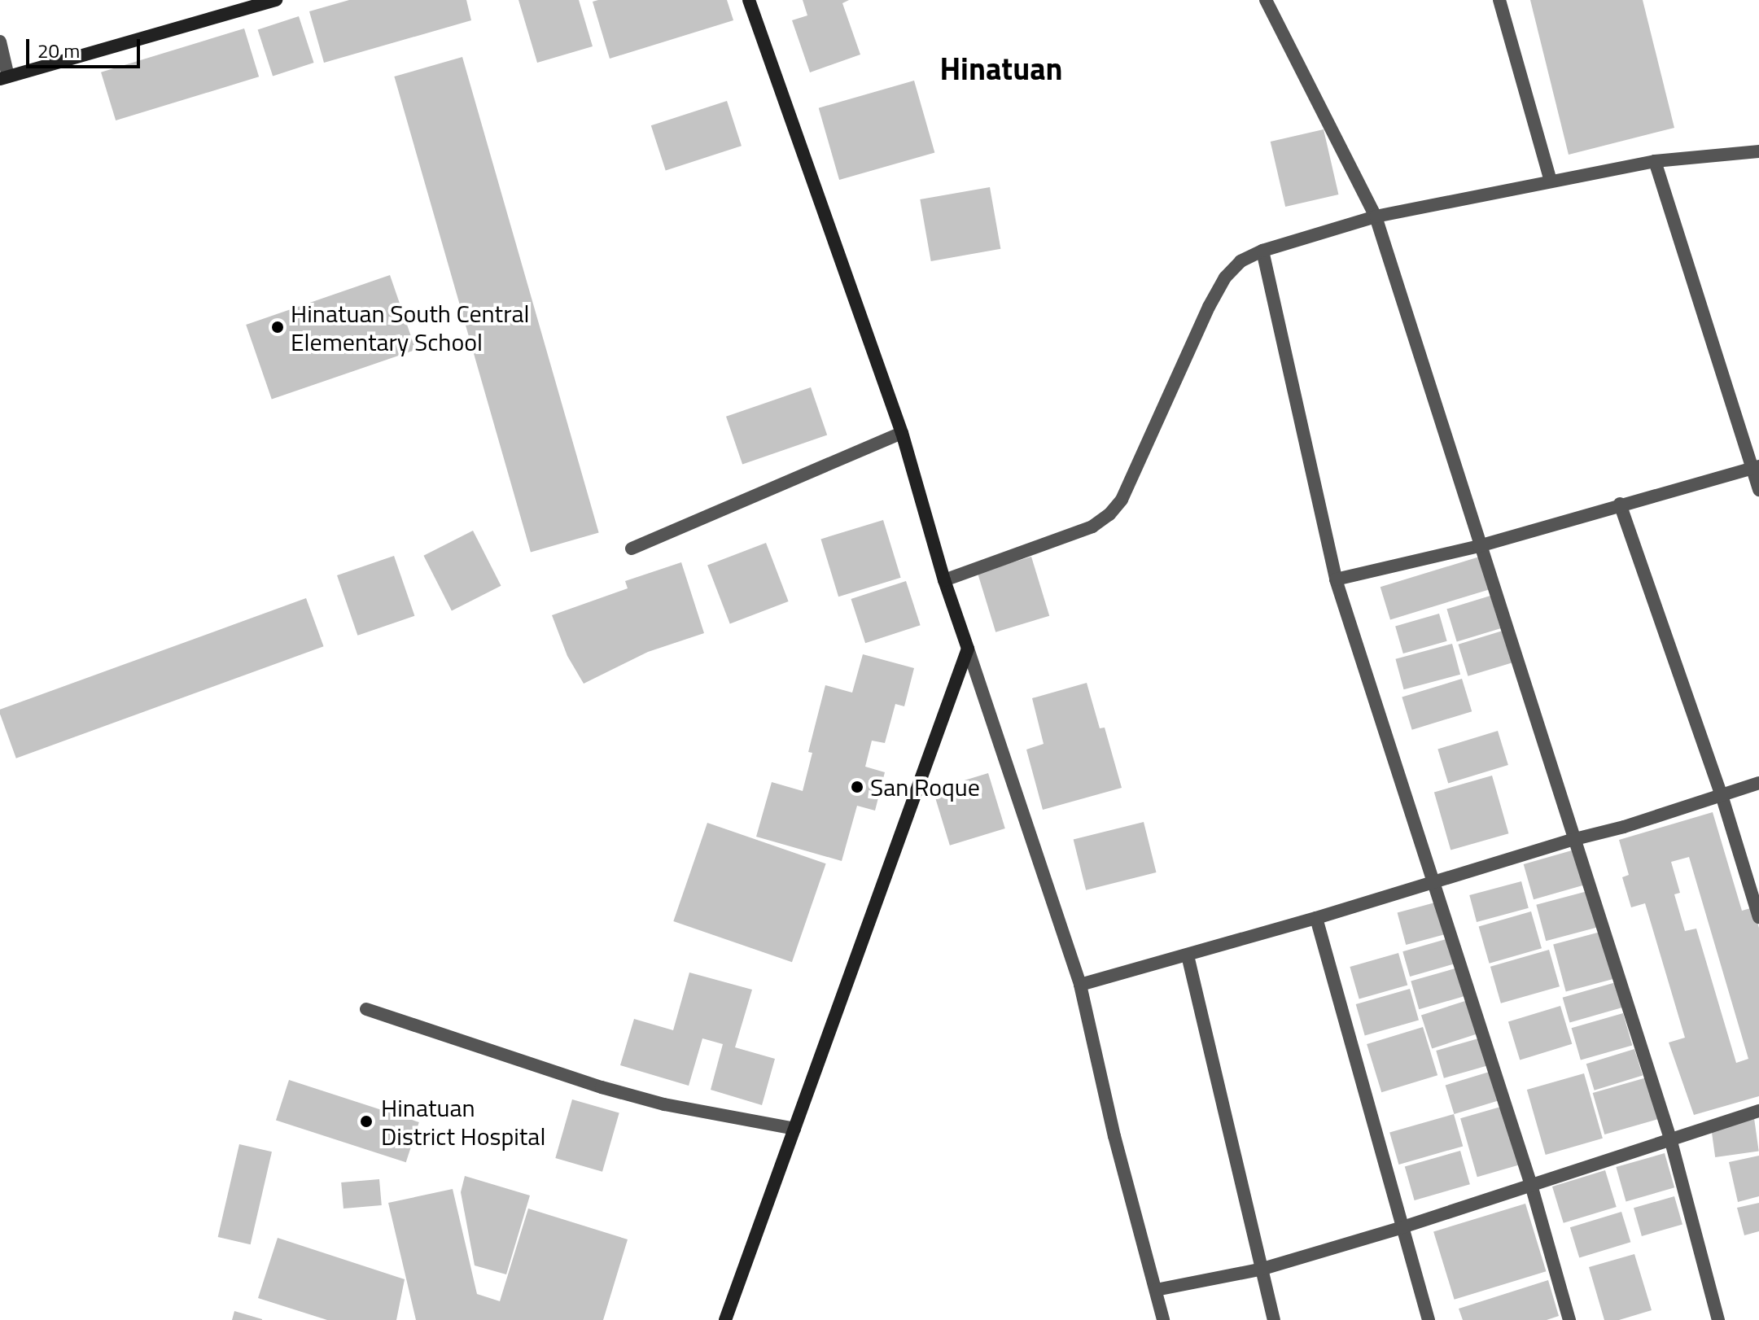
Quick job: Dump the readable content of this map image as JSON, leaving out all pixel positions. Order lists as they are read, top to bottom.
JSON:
{
  "districts": ["Hinatuan"],
  "places": ["Hinatuan South Central Elementary School", "San Roque", "Hinatuan District Hospital"],
  "scale_bar": "20 m"
}
